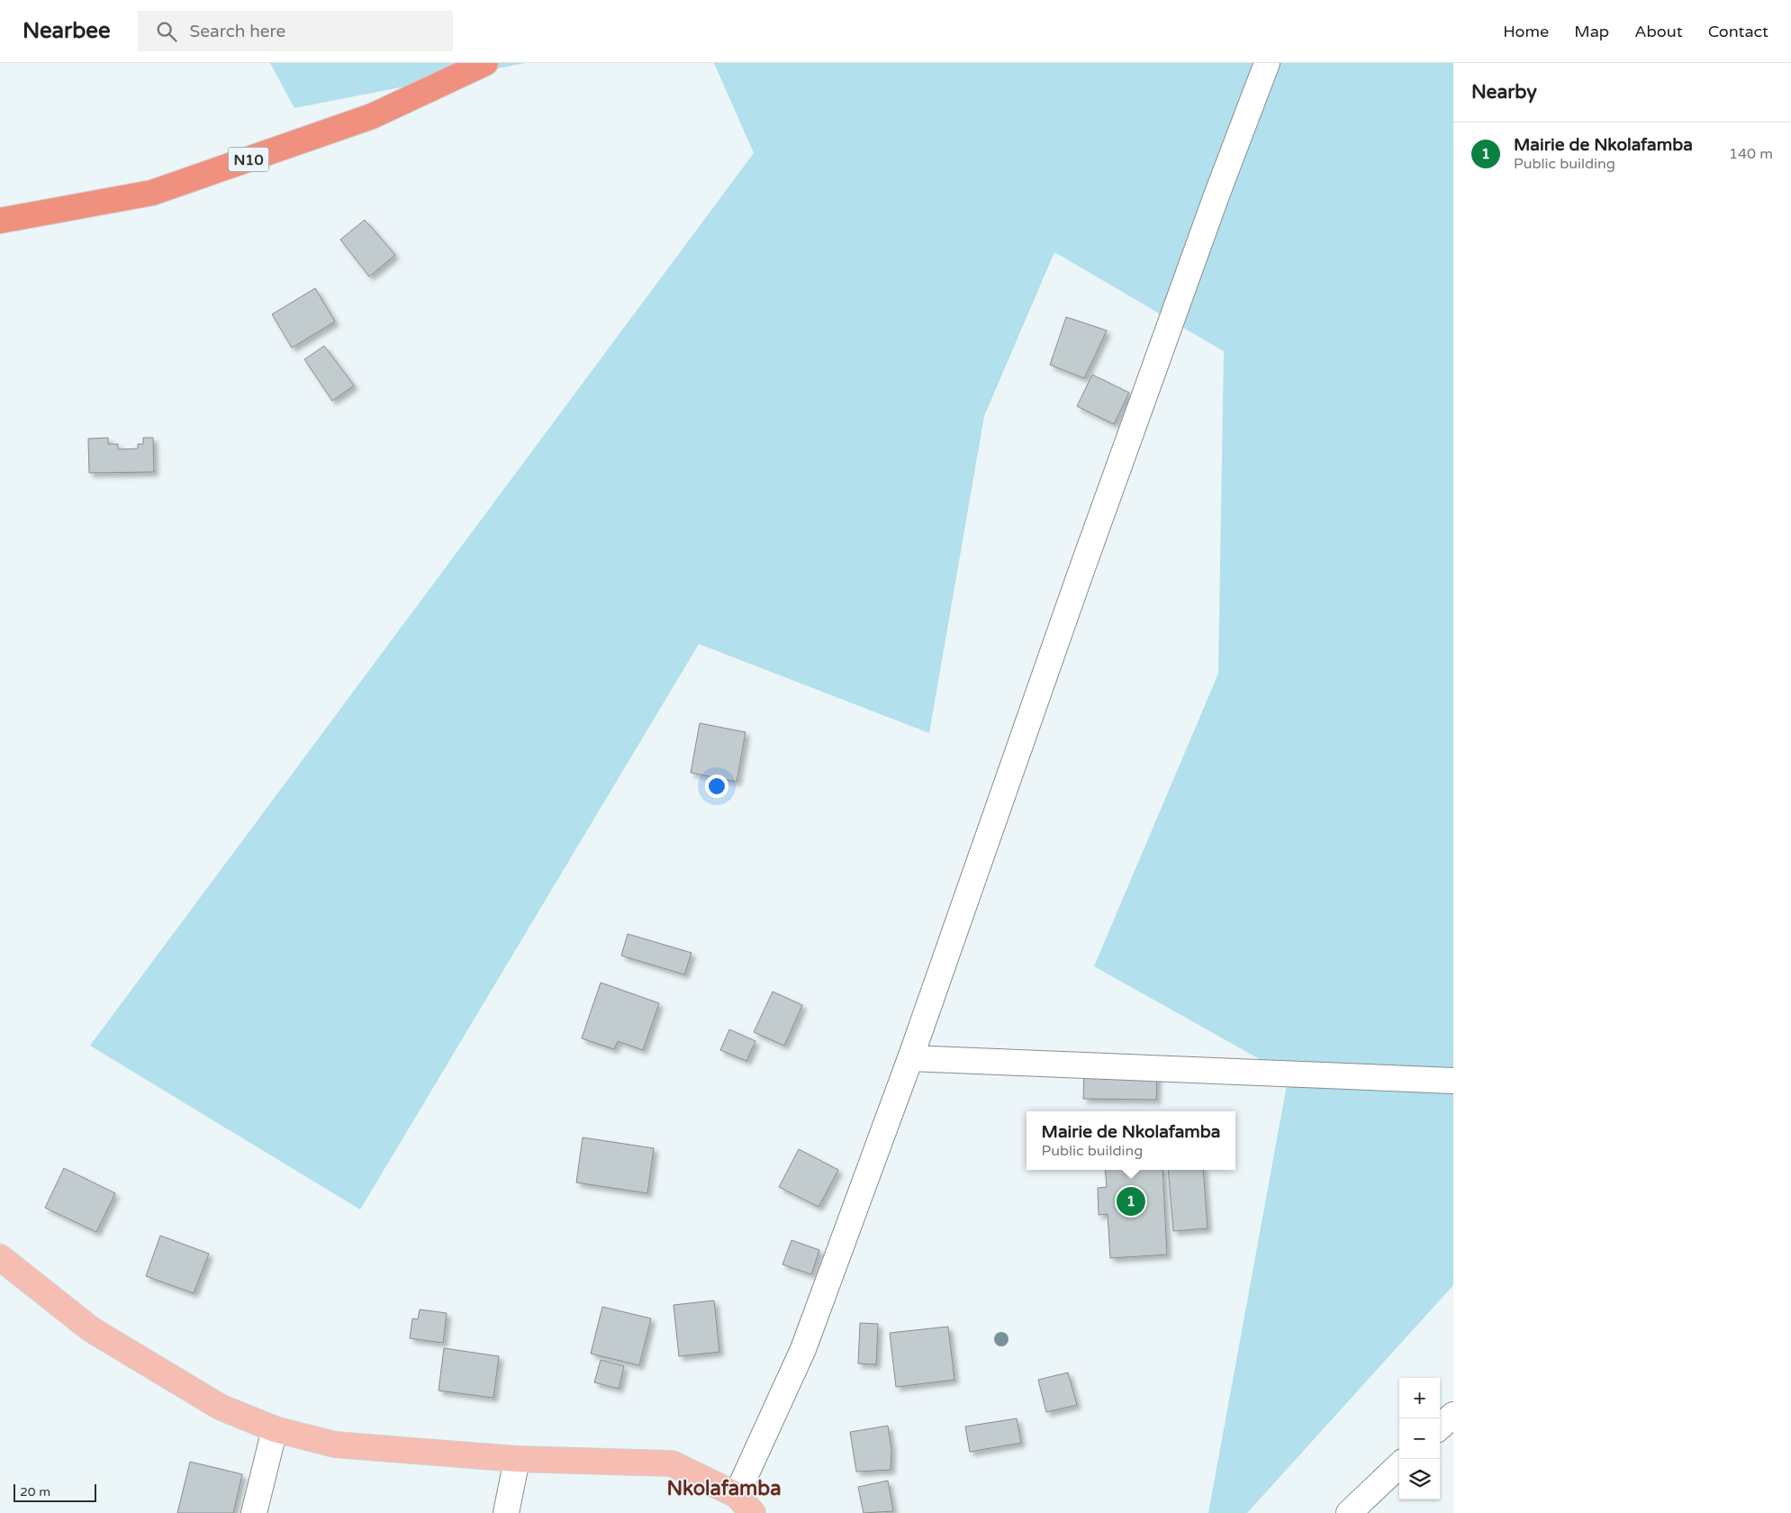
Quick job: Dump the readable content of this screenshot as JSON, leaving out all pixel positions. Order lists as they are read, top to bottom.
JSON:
{
  "streets": {
    "highway": ["N10"]
  },
  "districts": ["Nkolafamba"],
  "scale_bar": "20 m",
  "page": {
    "header": "Nearbee",
    "search": "Search here",
    "nav": [
      "Home",
      "Map",
      "About",
      "Contact"
    ],
    "heading": "Nearby",
    "list": [
      {
        "mark": "1",
        "name": "Mairie de Nkolafamba",
        "note": "Public building",
        "value": "140 m"
      }
    ],
    "popup": ["Mairie de Nkolafamba", "Public building"],
    "pins": "1",
    "map_buttons": ["+", "−"],
    "scale": "20 m"
  }
}
